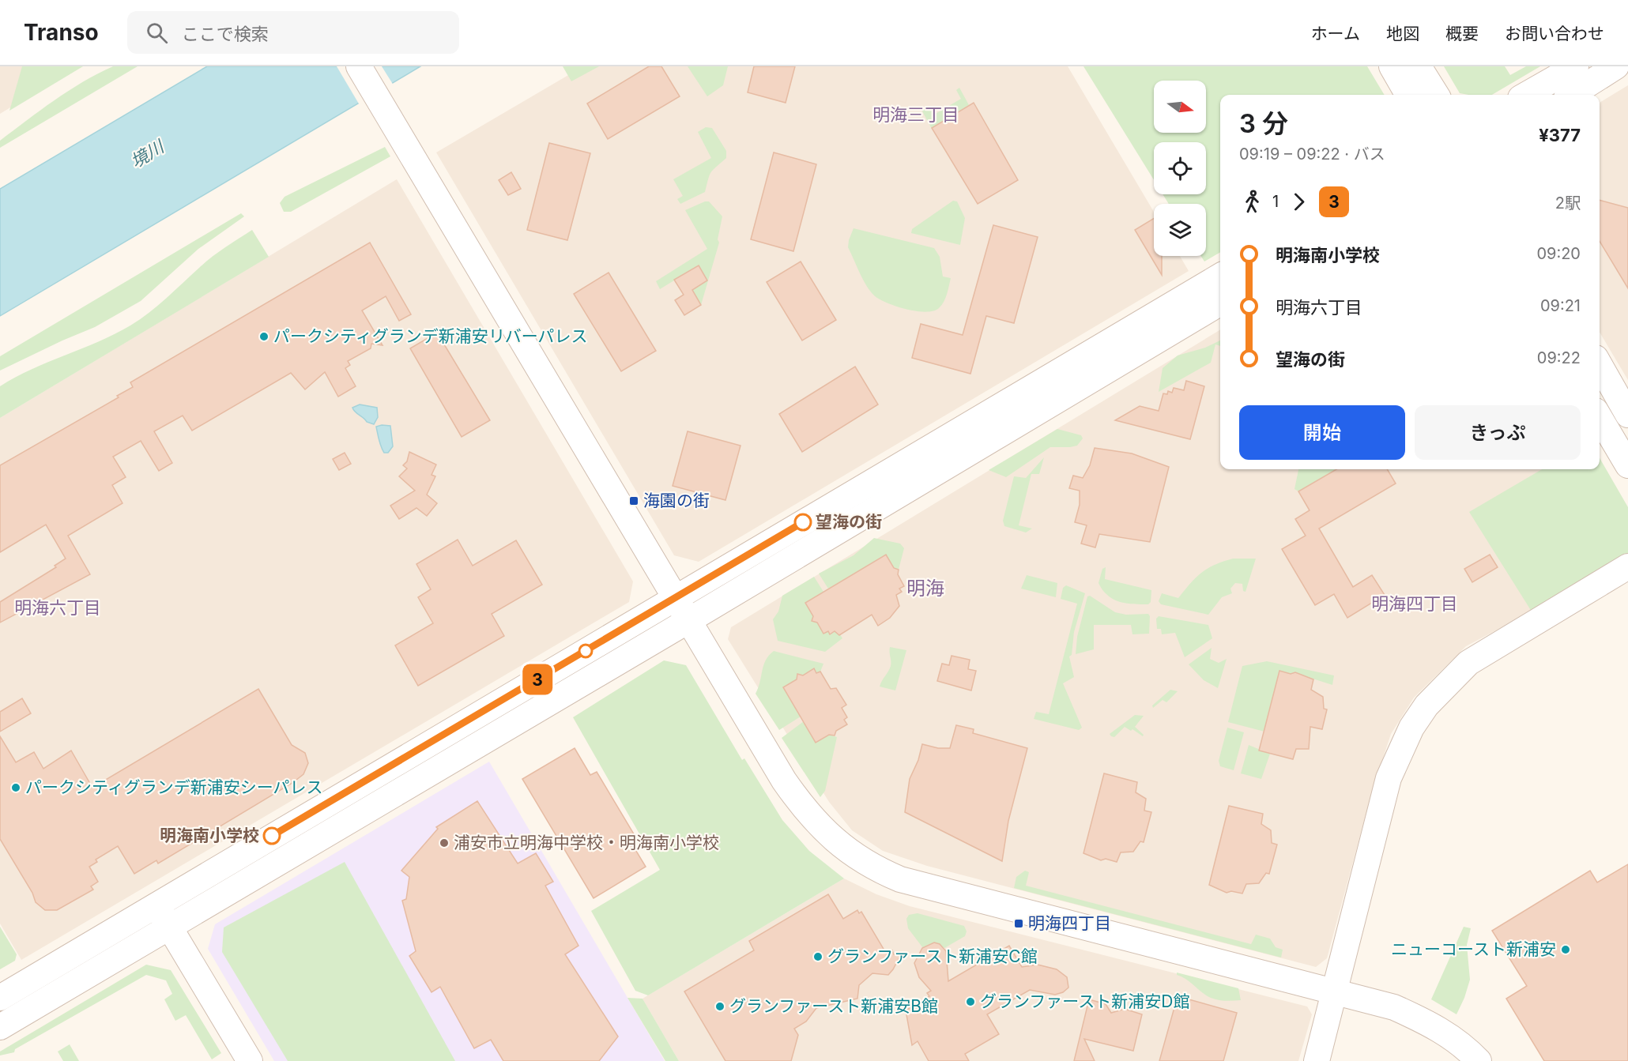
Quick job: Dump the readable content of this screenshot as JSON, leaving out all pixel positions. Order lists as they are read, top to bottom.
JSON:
{
  "districts": [
    "明海三丁目",
    "明海",
    "明海四丁目",
    "明海六丁目"
  ],
  "water": ["境川"],
  "places": {
    "other": [
      "パークシティグランデ新浦安リバーパレス",
      "望海の街",
      "パークシティグランデ新浦安シーパレス",
      "明海南小学校",
      "浦安市立明海中学校・明海南小学校",
      "ニューコースト新浦安",
      "グランファースト新浦安C館",
      "グランファースト新浦安D館",
      "グランファースト新浦安B館"
    ],
    "transit": ["海園の街", "明海四丁目"]
  },
  "lines": ["bus line 3"],
  "north": "right",
  "page": {
    "header": "Transo",
    "search": "ここで検索",
    "nav": [
      "ホーム",
      "地図",
      "概要",
      "お問い合わせ"
    ],
    "on_map": "3",
    "heading": ["3 分", "09:19 – 09:22 · バス", "¥377"],
    "legs": ["1", "3", "2駅"],
    "list": [
      {
        "name": "明海南小学校",
        "value": "09:20"
      },
      {
        "name": "明海六丁目",
        "value": "09:21"
      },
      {
        "name": "望海の街",
        "value": "09:22"
      }
    ],
    "buttons": ["開始", "きっぷ"]
  }
}
